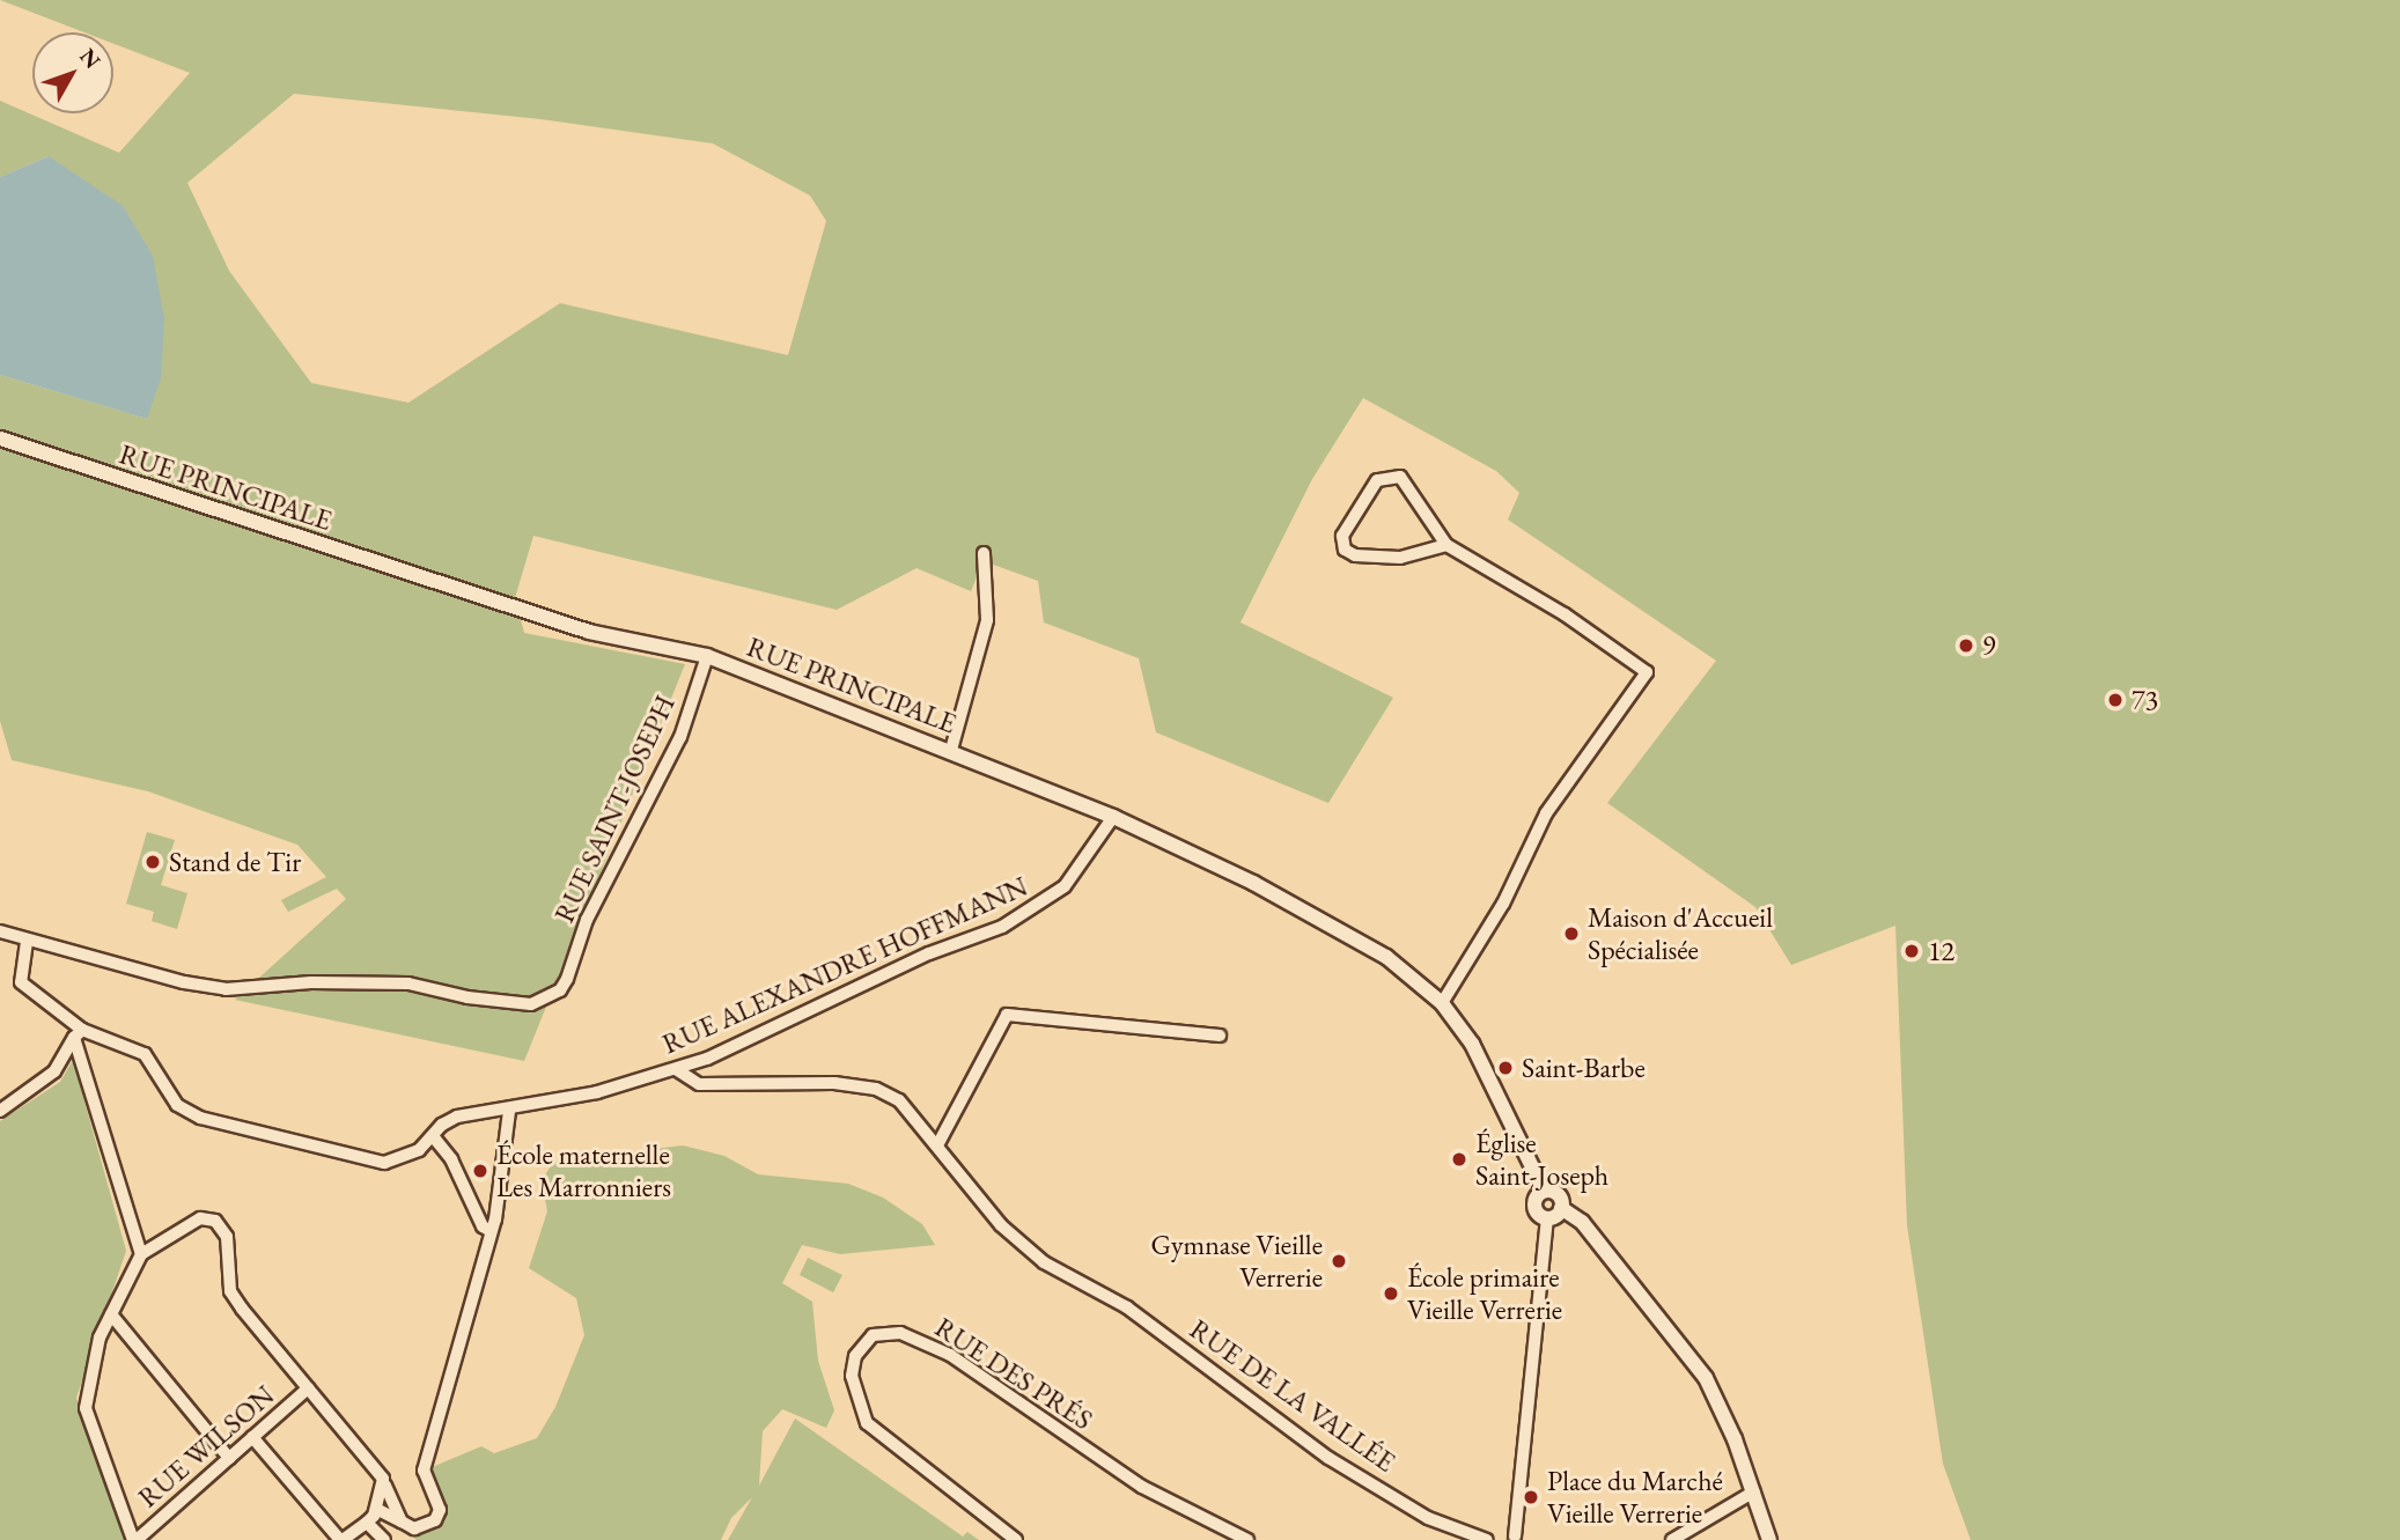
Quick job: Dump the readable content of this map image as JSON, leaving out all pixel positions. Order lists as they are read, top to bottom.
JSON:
{
  "streets": {
    "street": [
      "RUE PRINCIPALE",
      "RUE SAINT-JOSEPH",
      "RUE ALEXANDRE HOFFMANN",
      "RUE DES PRÉS",
      "RUE DE LA VALLÉE",
      "RUE WILSON"
    ]
  },
  "crossings": [
    ["RUE PRINCIPALE", "RUE SAINT-JOSEPH"],
    ["RUE PRINCIPALE", "RUE ALEXANDRE HOFFMANN"],
    ["RUE SAINT-JOSEPH", "RUE ALEXANDRE HOFFMANN"],
    ["RUE ALEXANDRE HOFFMANN", "RUE DE LA VALLÉE"]
  ],
  "places": [
    "9",
    "73",
    "Stand de Tir",
    "Maison d'Accueil Spécialisée",
    "12",
    "Saint-Barbe",
    "Église Saint-Joseph",
    "École maternelle Les Marronniers",
    "Gymnase Vieille Verrerie",
    "École primaire Vieille Verrerie",
    "Place du Marché Vieille Verrerie"
  ],
  "north": "top right"
}
